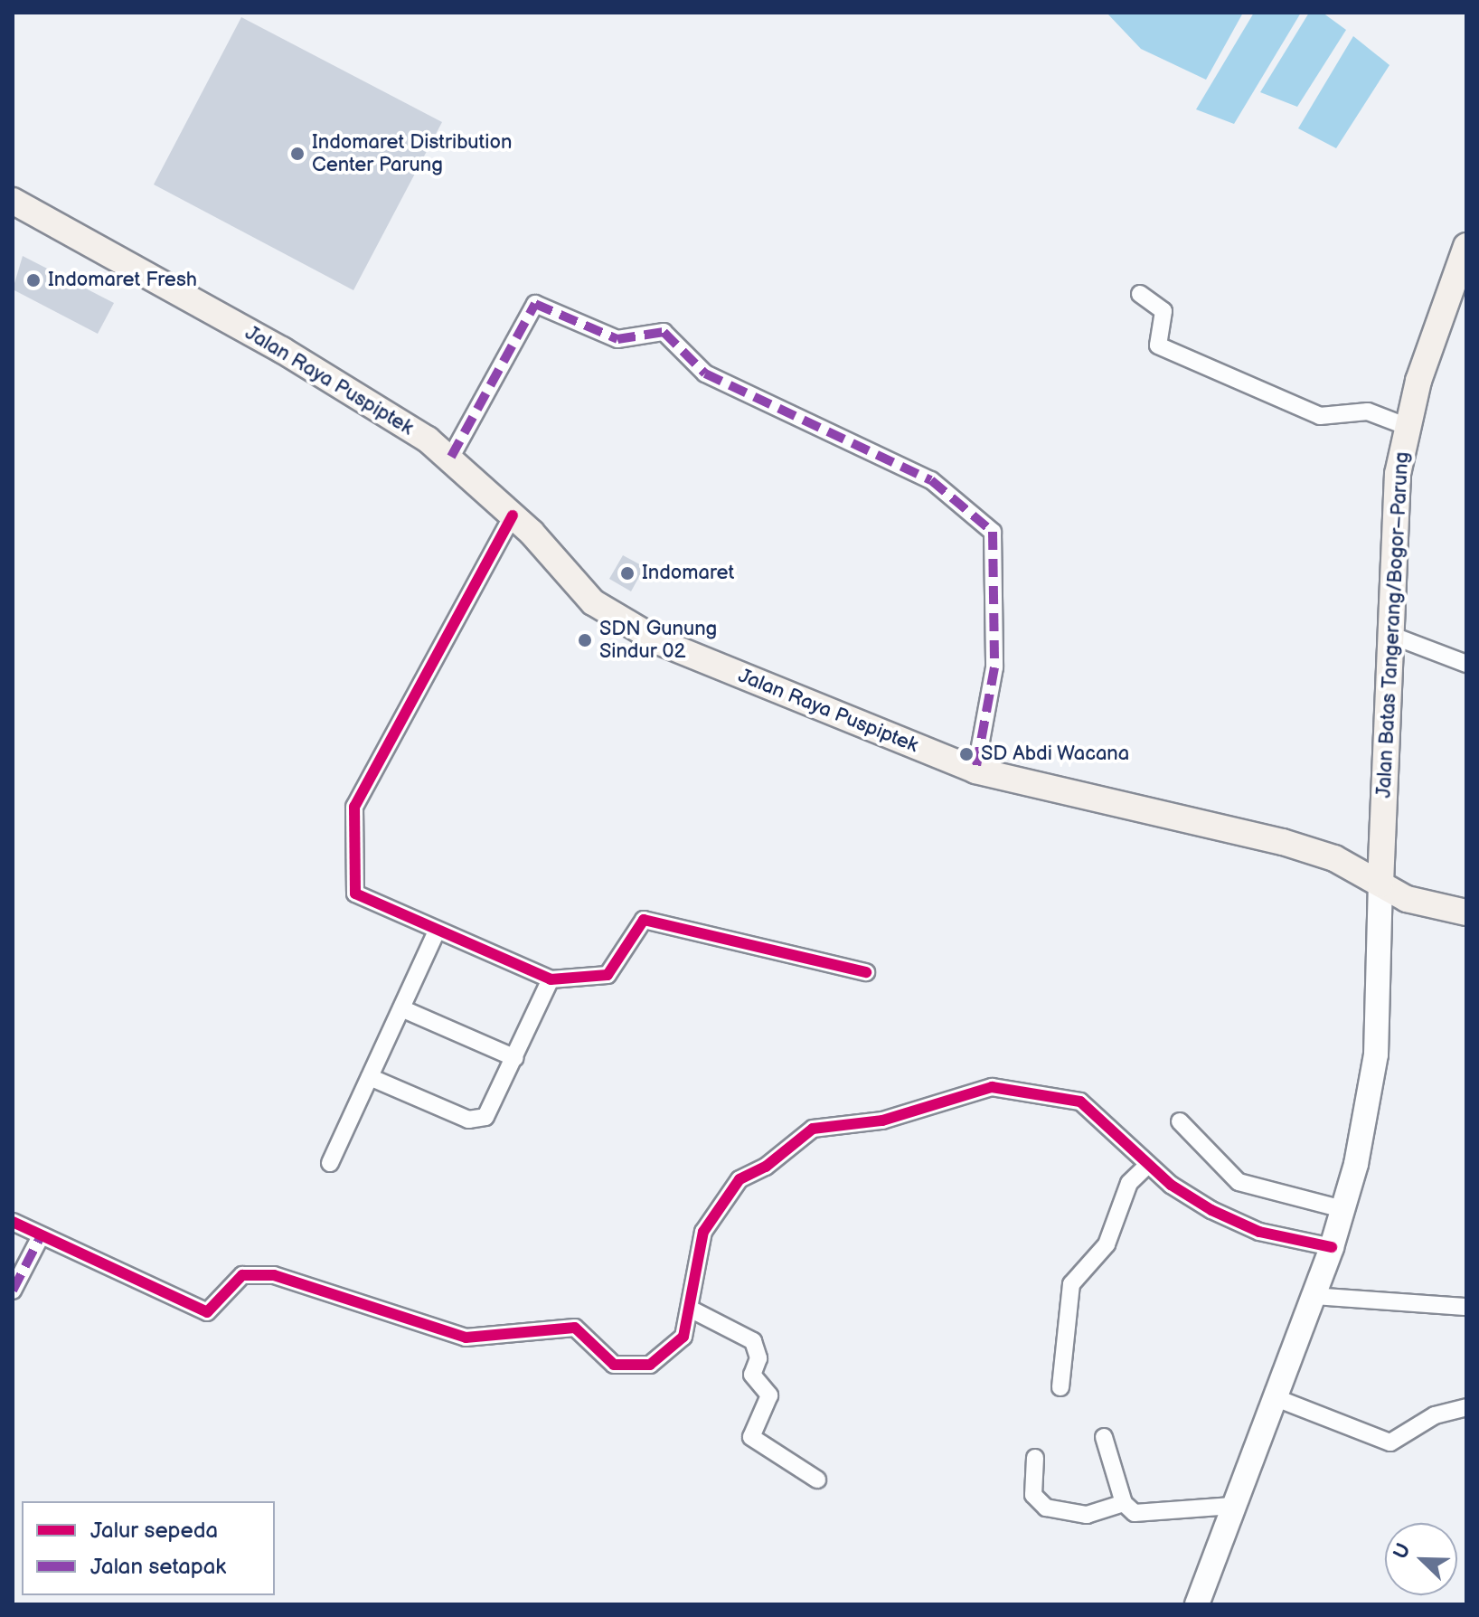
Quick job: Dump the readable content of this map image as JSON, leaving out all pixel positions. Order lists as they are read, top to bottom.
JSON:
{
  "streets": {
    "main road": ["Jalan Raya Puspiptek", "Jalan Batas Tangerang/Bogor–Parung"]
  },
  "crossings": [
    ["Jalan Raya Puspiptek", "Jalan Batas Tangerang/Bogor–Parung"]
  ],
  "places": [
    "Indomaret Distribution Center Parung",
    "Indomaret Fresh",
    "Indomaret",
    "SDN Gunung Sindur 02",
    "SD Abdi Wacana"
  ],
  "legend": ["Jalur sepeda", "Jalan setapak"],
  "north": "top left"
}
